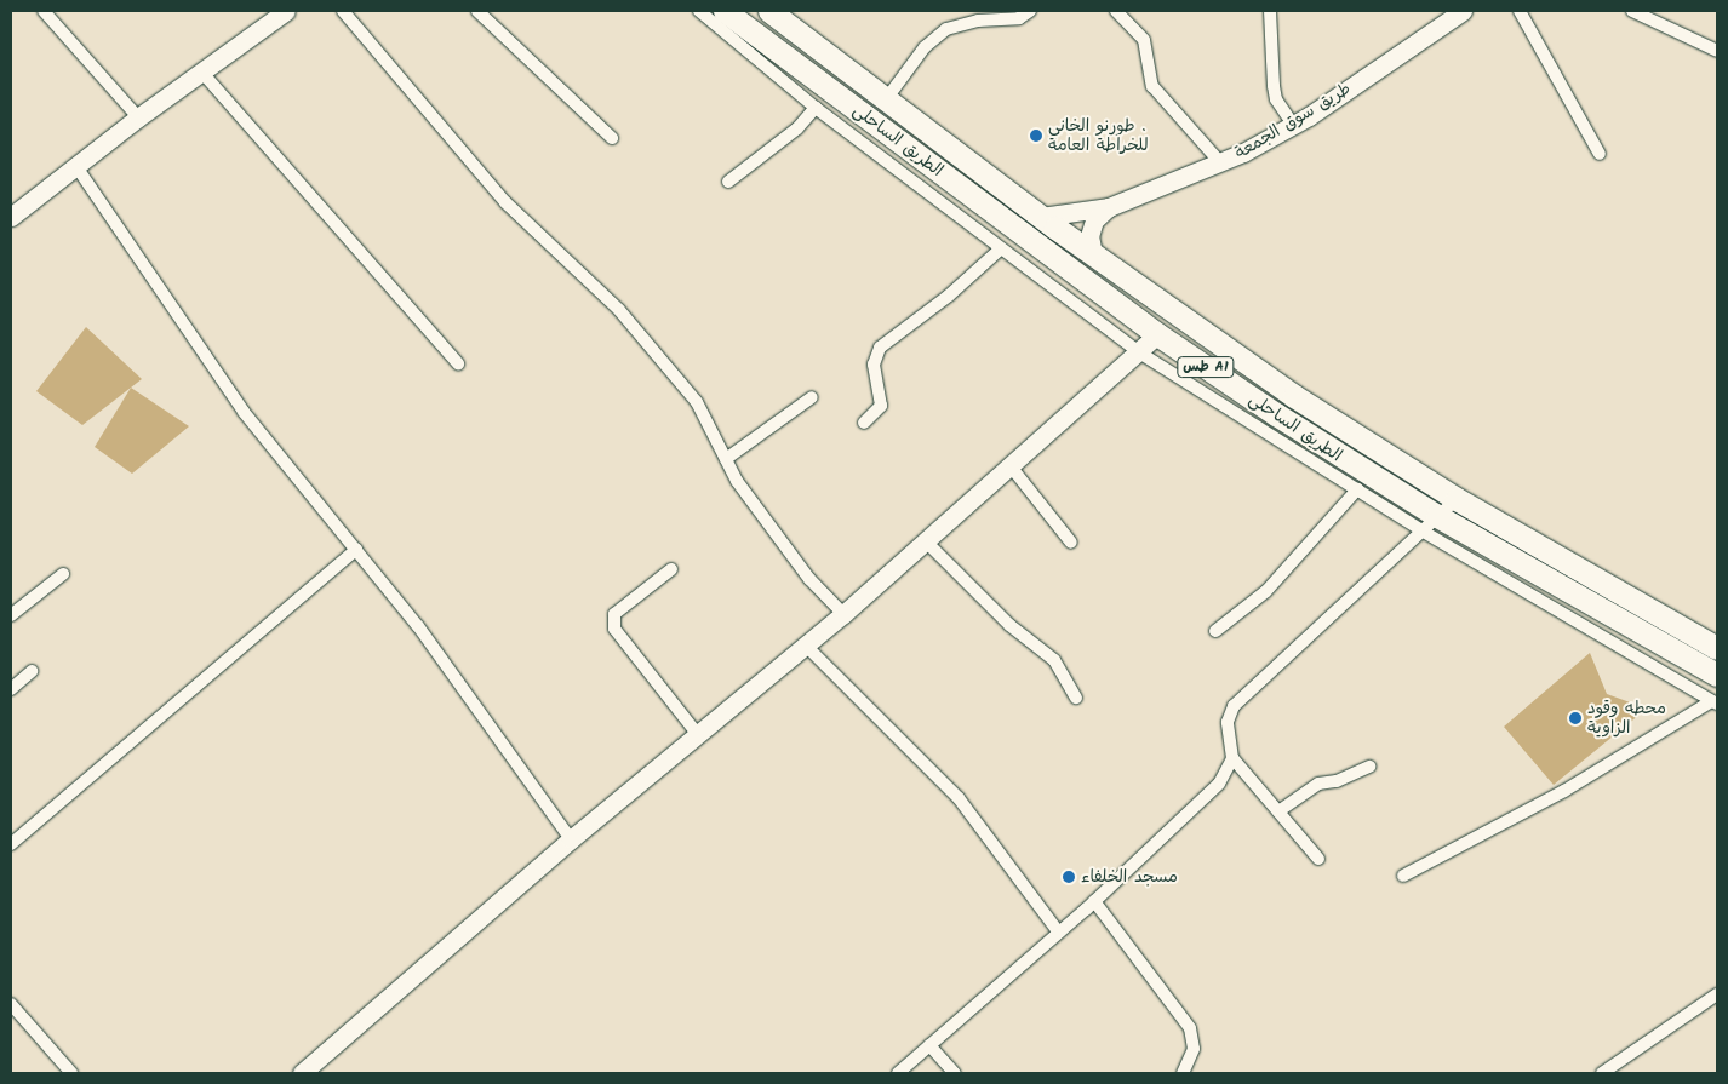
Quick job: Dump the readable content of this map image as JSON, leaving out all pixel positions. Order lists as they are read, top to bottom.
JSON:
{
  "streets": {
    "highway": ["الطريق الساحلى", "طس A1"],
    "street": ["طريق سوق الجمعة"]
  },
  "crossings": [
    ["طريق سوق الجمعة", "الطريق الساحلى"]
  ],
  "places": ["طورنو الخاني . للخراطة العامة", "محطه وقود الزاوية", "مسجد الخلفاء"]
}
